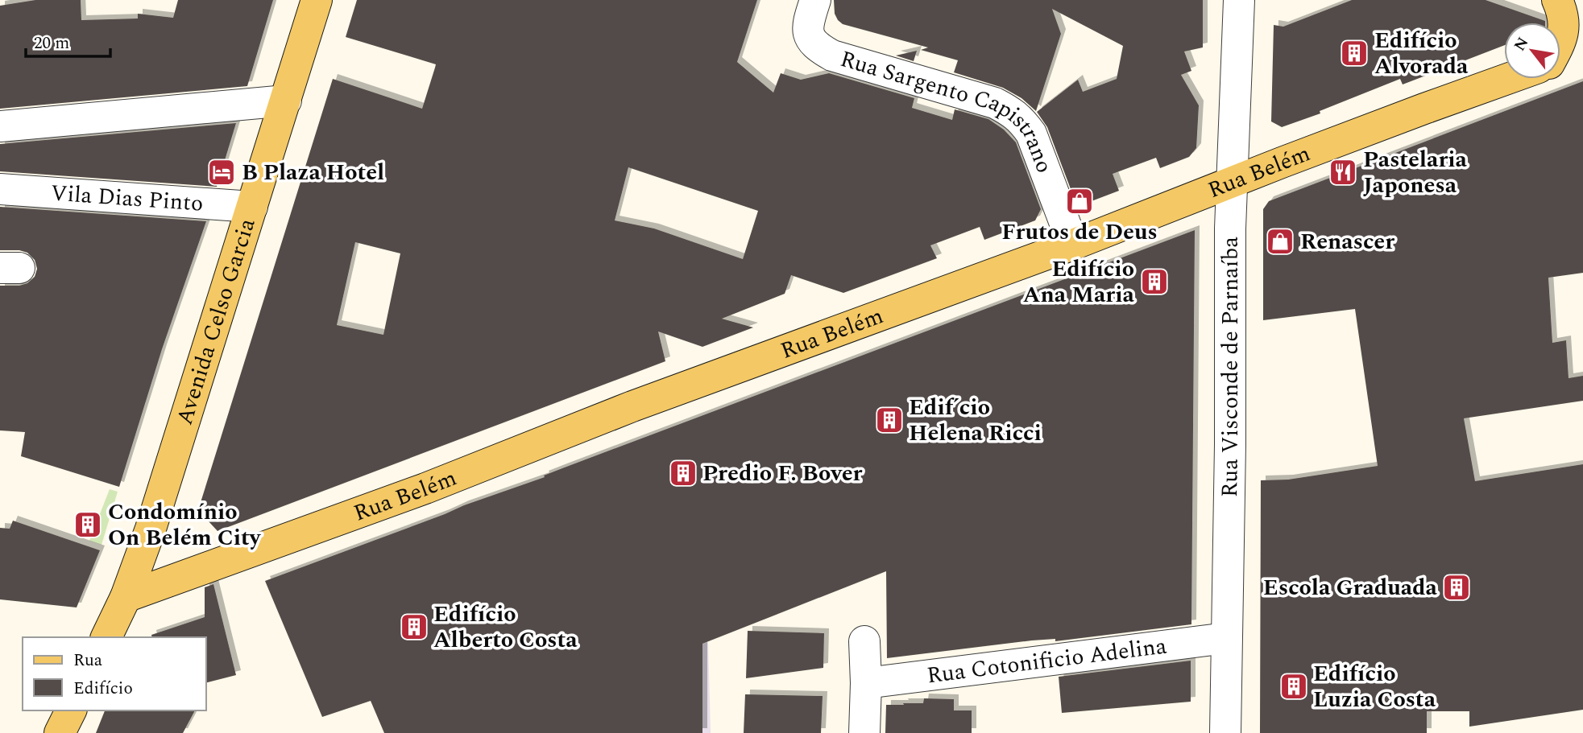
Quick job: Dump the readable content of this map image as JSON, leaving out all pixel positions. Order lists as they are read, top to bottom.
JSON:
{
  "streets": {
    "main road": ["Rua Belém", "Avenida Celso Garcia"],
    "street": [
      "Rua Sargento Capistrano",
      "Vila Dias Pinto",
      "Rua Visconde de Parnaíba",
      "Rua Cotonificio Adelina"
    ]
  },
  "crossings": [
    ["Rua Sargento Capistrano", "Rua Belém"],
    ["Rua Belém", "Avenida Celso Garcia"],
    ["Rua Belém", "Rua Visconde de Parnaíba"],
    ["Vila Dias Pinto", "Avenida Celso Garcia"],
    ["Rua Visconde de Parnaíba", "Rua Cotonificio Adelina"]
  ],
  "places": {
    "building": [
      "Edifício Alvorada",
      "Edifício Ana Maria",
      "Edif´cio Helena Ricci",
      "Predio F. Bover",
      "Condomínio On Belém City",
      "Escola Graduada",
      "Edifício Alberto Costa",
      "Edifício Luzia Costa"
    ],
    "hotel": ["B Plaza Hotel"],
    "restaurant": ["Pastelaria Japonesa"],
    "shop": ["Frutos de Deus", "Renascer"]
  },
  "legend": ["Rua", "Edifício"],
  "scale_bar": "20 m",
  "north": "top left"
}
